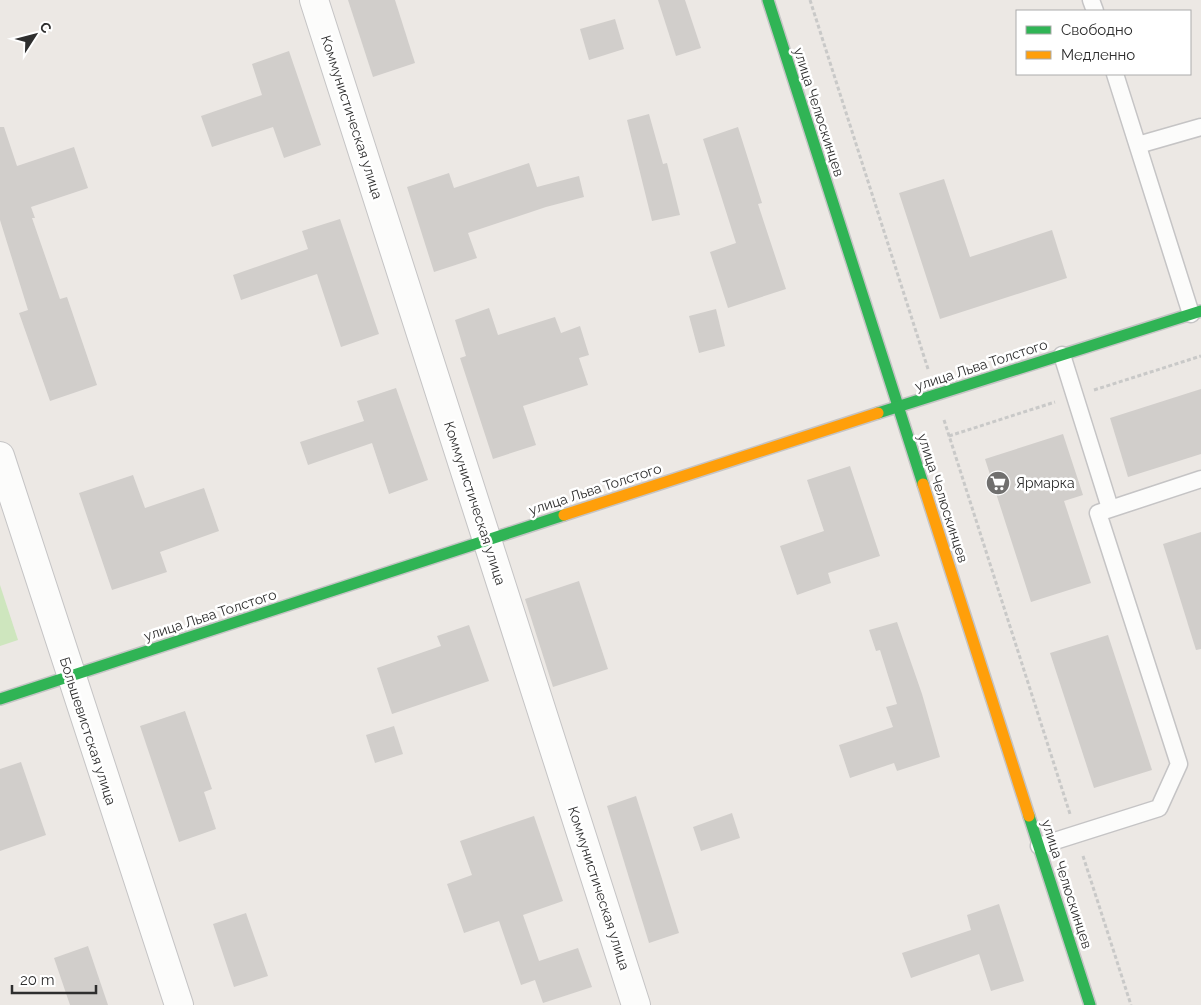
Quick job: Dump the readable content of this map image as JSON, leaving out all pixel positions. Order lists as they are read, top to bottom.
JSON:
{
  "streets": {
    "street": [
      "улица Челюскинцев",
      "Коммунистическая улица",
      "улица Льва Толстого",
      "Большевистская улица"
    ]
  },
  "crossings": [
    ["улица Челюскинцев", "улица Льва Толстого"],
    ["Коммунистическая улица", "улица Льва Толстого"],
    ["улица Льва Толстого", "Большевистская улица"]
  ],
  "places": {
    "supermarket": ["Ярмарка"]
  },
  "legend": ["Свободно", "Медленно"],
  "scale_bar": "20 m",
  "north": "top right"
}
